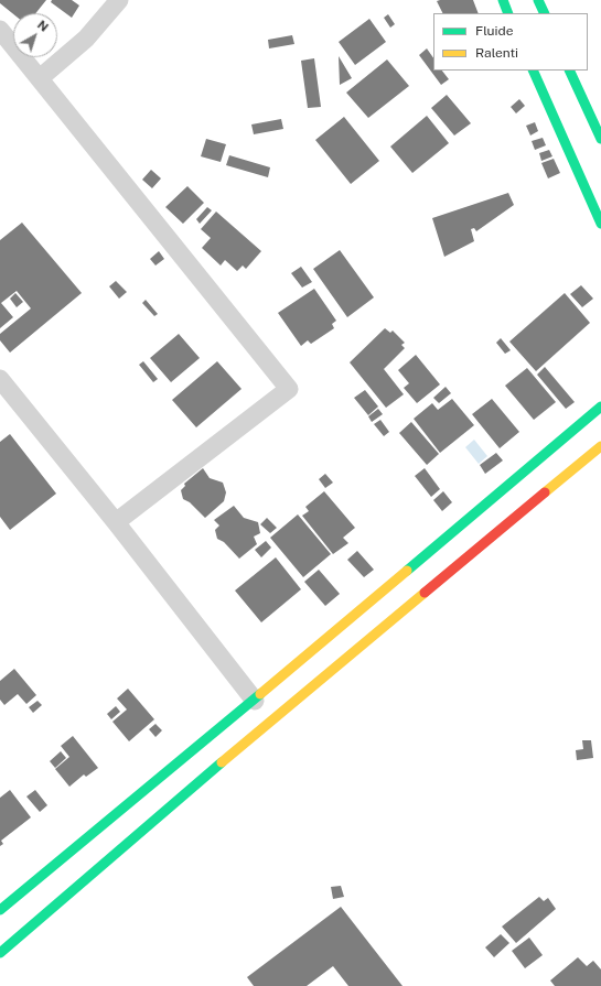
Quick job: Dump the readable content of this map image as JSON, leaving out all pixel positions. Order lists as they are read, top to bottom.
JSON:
{
  "legend": ["Fluide", "Ralenti"],
  "north": "top right"
}
